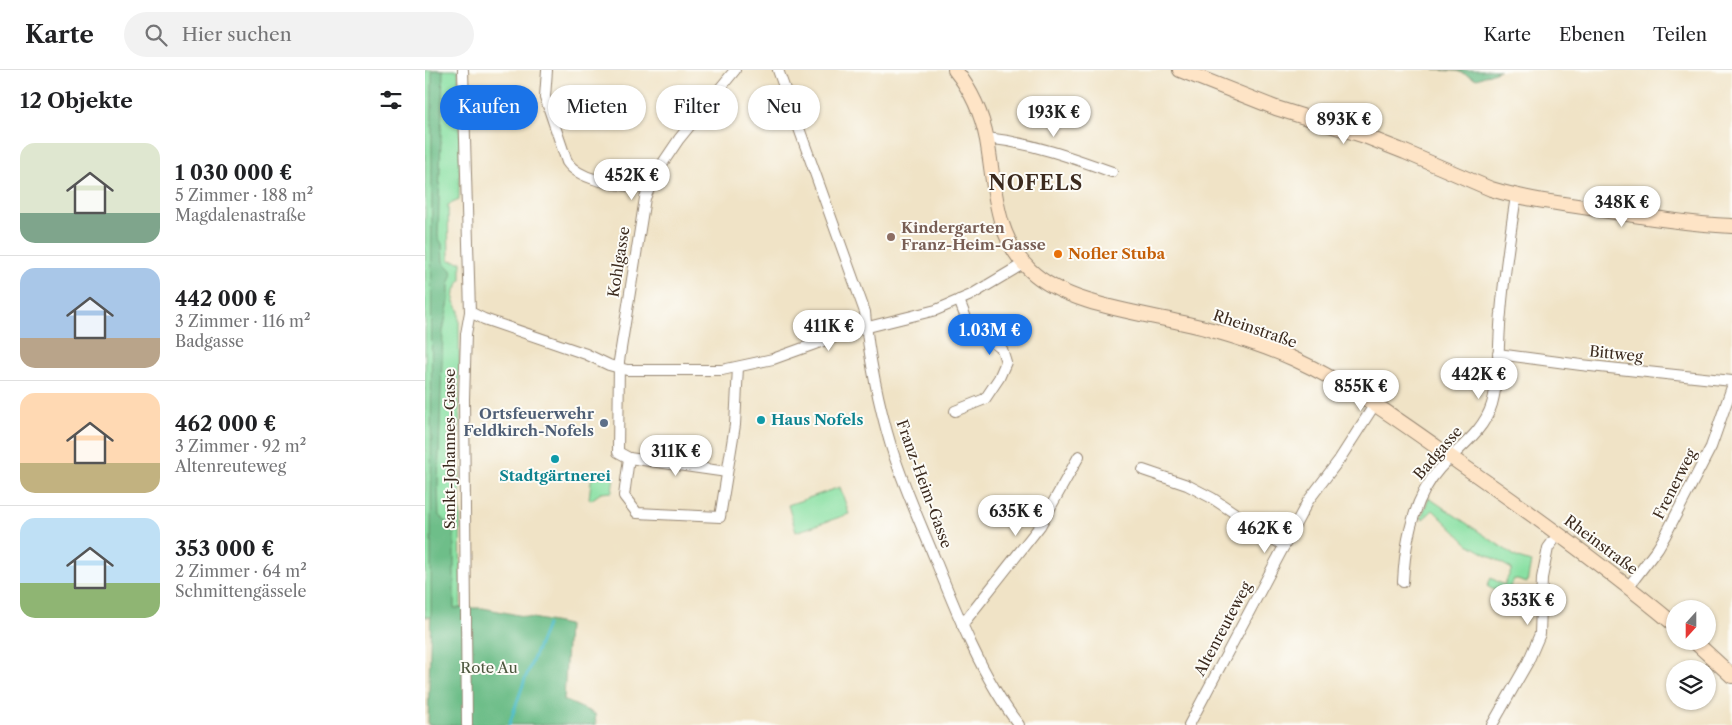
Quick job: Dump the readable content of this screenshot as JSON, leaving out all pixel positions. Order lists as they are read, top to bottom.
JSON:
{
  "streets": {
    "main road": ["Rheinstraße"],
    "street": [
      "Kohlgasse",
      "Bittweg",
      "Sankt-Johannes-Gasse",
      "Badgasse",
      "Franz-Heim-Gasse",
      "Frenerweg",
      "Altenreuteweg"
    ]
  },
  "crossings": [
    ["Rheinstraße", "Badgasse"],
    ["Rheinstraße", "Frenerweg"],
    ["Rheinstraße", "Altenreuteweg"],
    ["Bittweg", "Badgasse"]
  ],
  "districts": ["NOFELS"],
  "parks": ["Rote Au"],
  "places": [
    "Kindergarten Franz-Heim-Gasse",
    "Nofler Stuba",
    "Haus Nofels",
    "Ortsfeuerwehr Feldkirch-Nofels",
    "Stadtgärtnerei"
  ],
  "north": "bottom",
  "page": {
    "header": "Karte",
    "search": "Hier suchen",
    "nav": ["Karte", "Ebenen", "Teilen"],
    "heading": "12 Objekte",
    "chip": [
      "Kaufen",
      "Mieten",
      "Filter",
      "Neu"
    ],
    "price": [
      "193K €",
      "893K €",
      "452K €",
      "348K €",
      "411K €",
      "1.03M €",
      "442K €",
      "855K €",
      "311K €",
      "635K €",
      "462K €",
      "353K €"
    ],
    "list": [
      {
        "name": "1 030 000 €",
        "note": "5 Zimmer · 188 m² · Magdalenastraße"
      },
      {
        "name": "442 000 €",
        "note": "3 Zimmer · 116 m² · Badgasse"
      },
      {
        "name": "462 000 €",
        "note": "3 Zimmer · 92 m² · Altenreuteweg"
      },
      {
        "name": "353 000 €",
        "note": "2 Zimmer · 64 m² · Schmittengässele"
      }
    ]
  }
}
